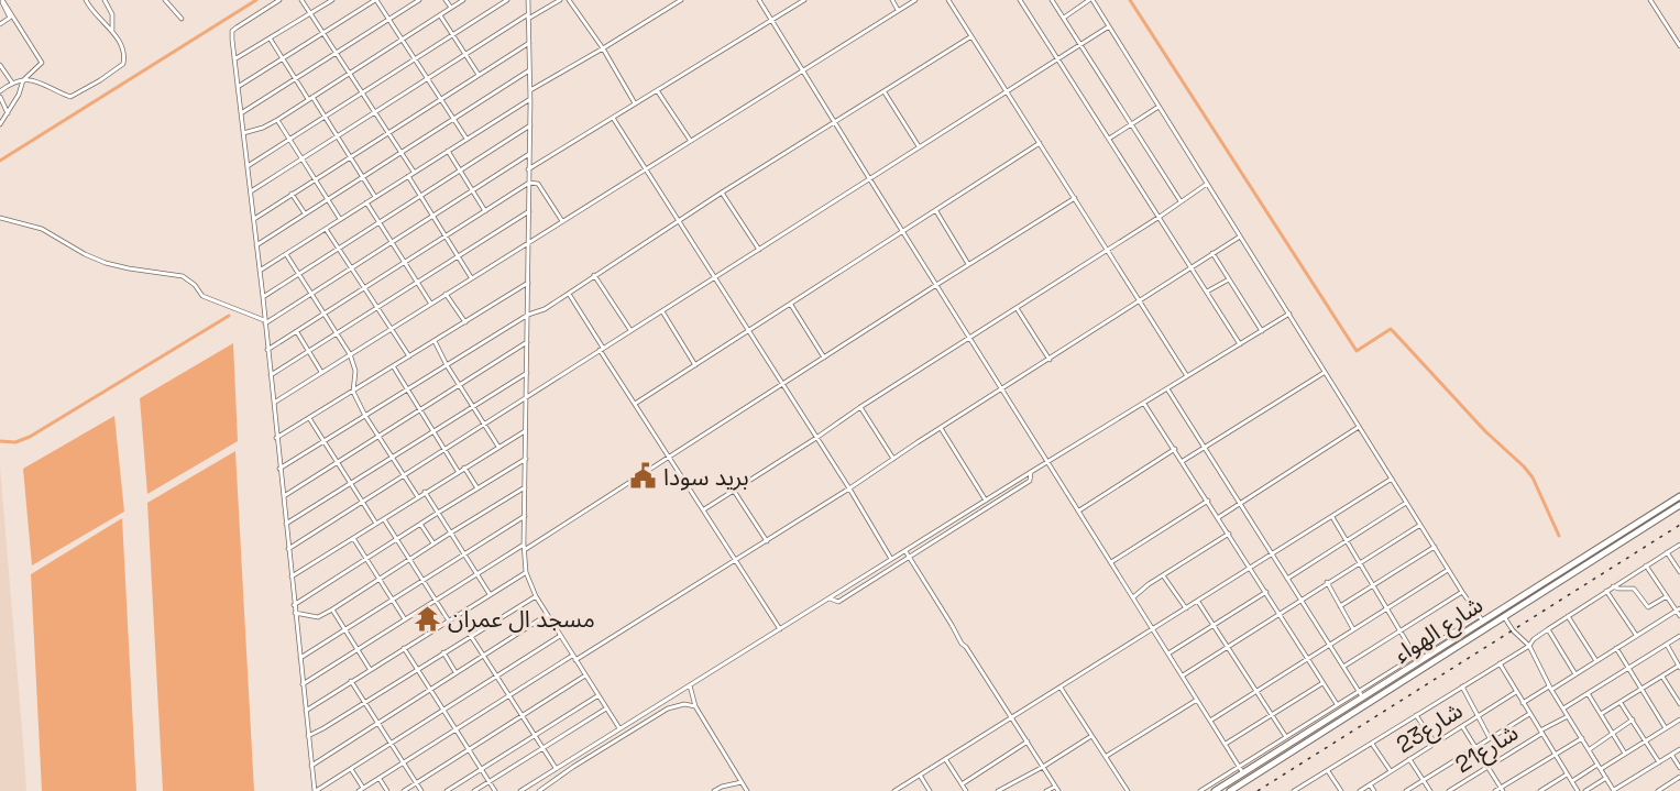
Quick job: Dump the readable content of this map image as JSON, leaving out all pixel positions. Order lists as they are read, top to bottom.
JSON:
{
  "streets": {
    "highway": ["شارع الهواء"],
    "street": ["شارع23", "شارع21"]
  },
  "places": {
    "public building": ["بريد سودا"],
    "temple": ["مسجد ال عمران"]
  }
}
